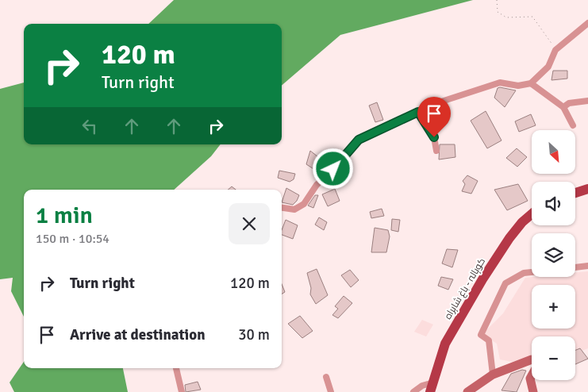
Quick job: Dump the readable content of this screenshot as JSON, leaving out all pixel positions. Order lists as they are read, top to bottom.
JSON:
{
  "streets": {
    "main road": ["کوہالہ - باغ شاہراہ"]
  },
  "north": "bottom right",
  "page": {
    "turn": ["120 m", "Turn right"],
    "map_buttons": ["+", "−"],
    "heading": ["1 min", "150 m · 10:54"],
    "list": [
      {
        "name": "Turn right",
        "value": "120 m"
      },
      {
        "name": "Arrive at destination",
        "value": "30 m"
      }
    ]
  }
}
